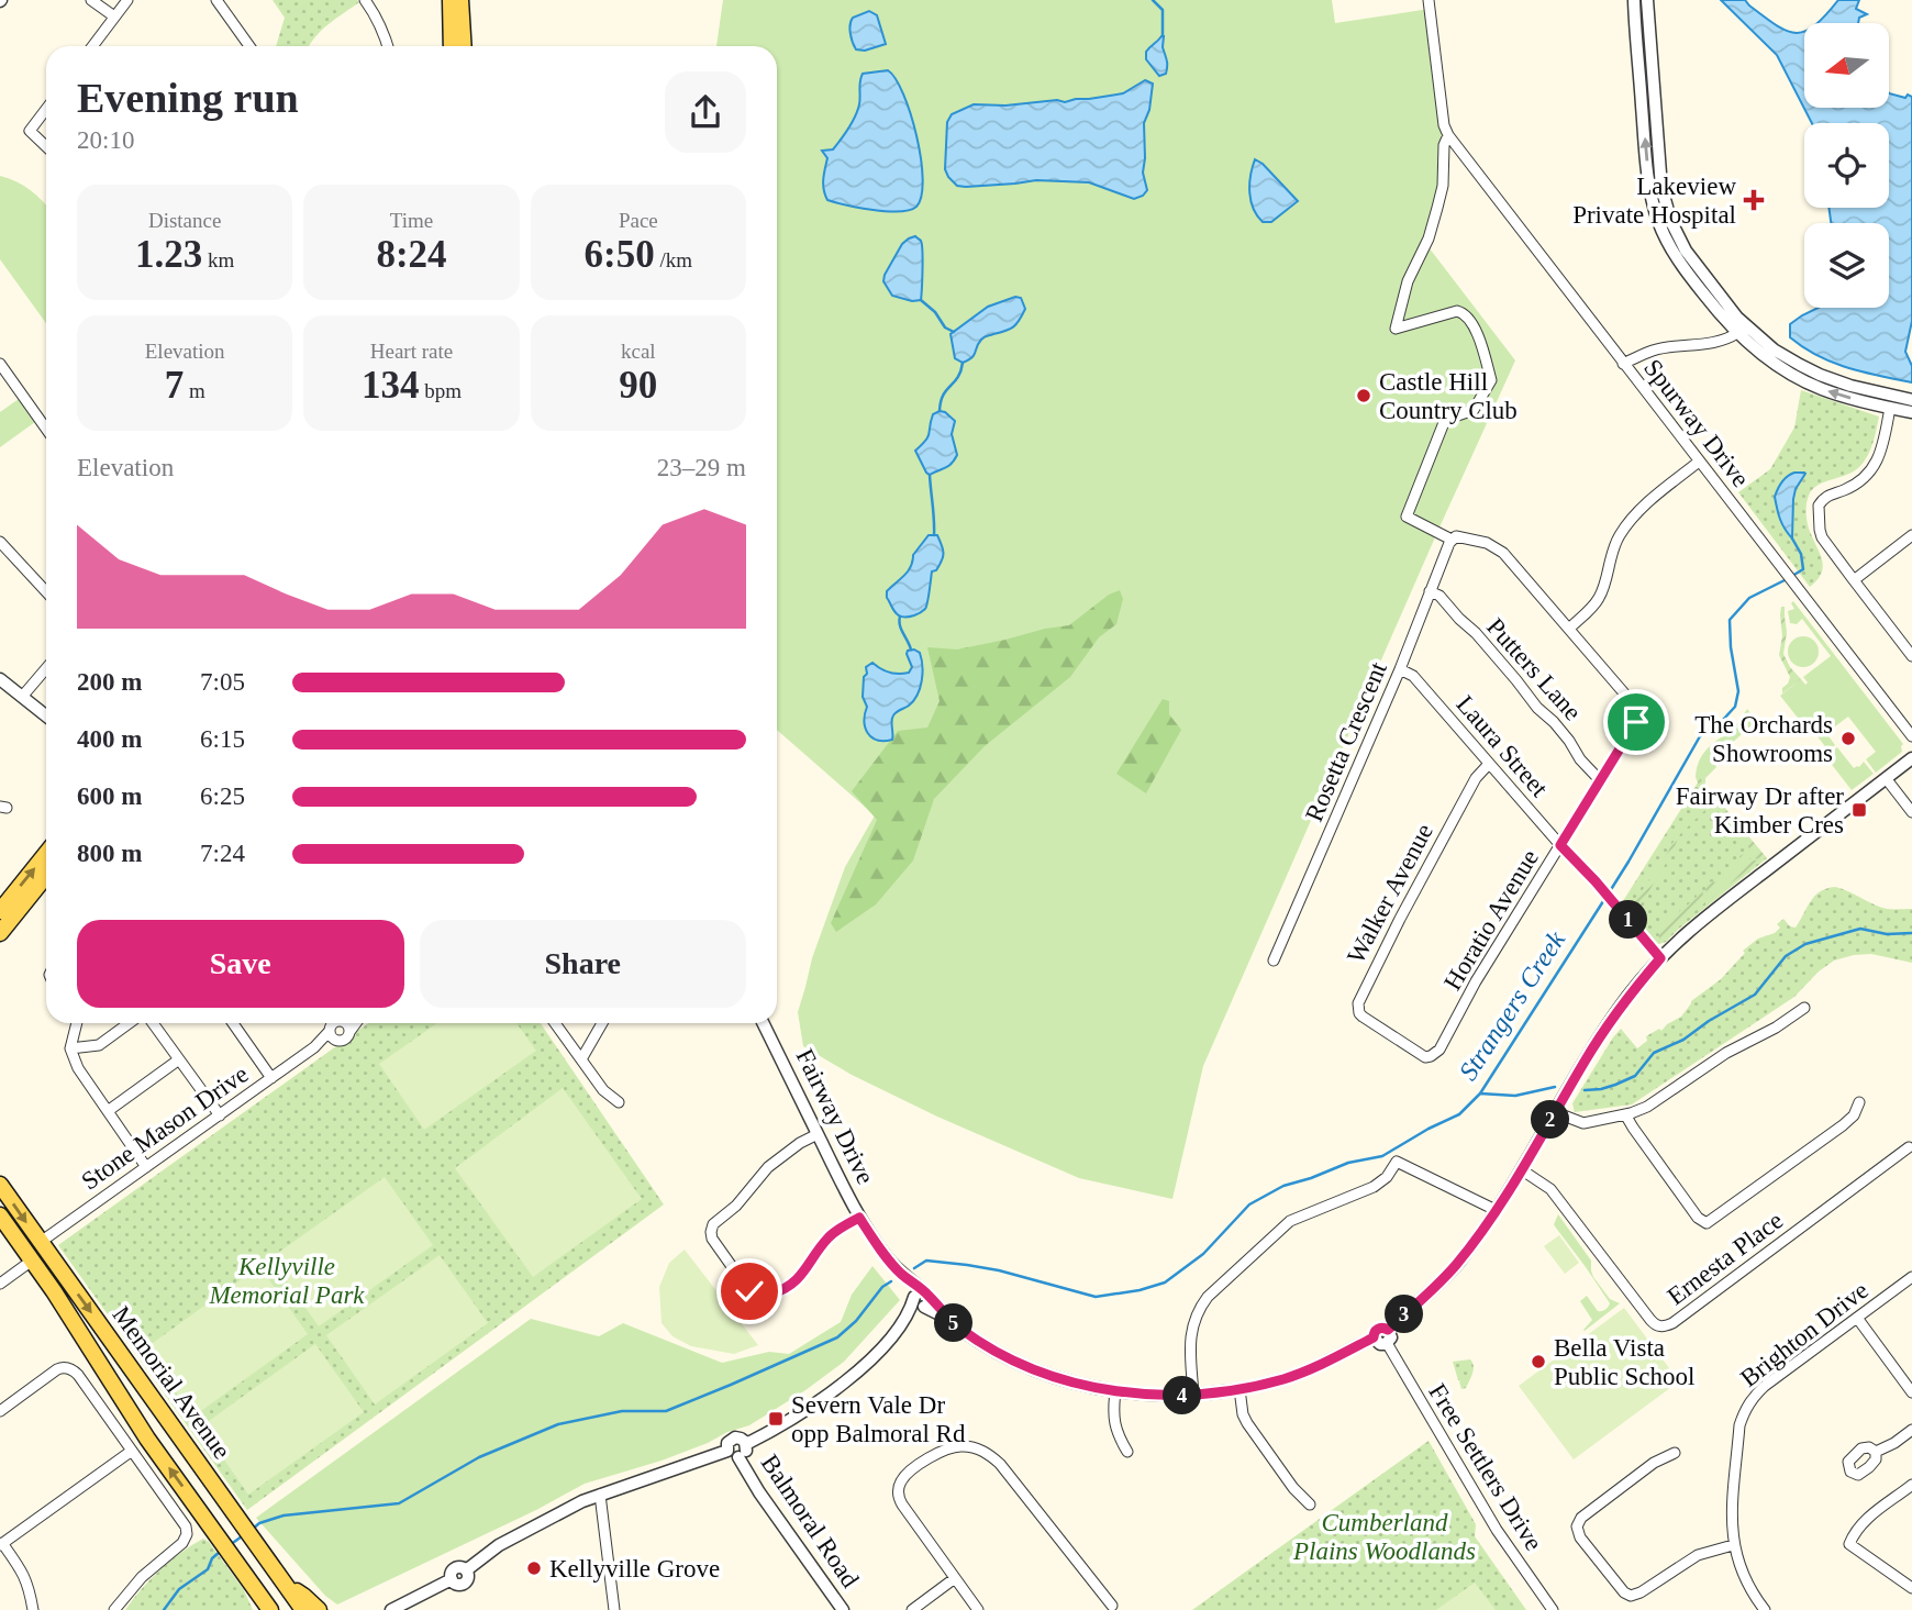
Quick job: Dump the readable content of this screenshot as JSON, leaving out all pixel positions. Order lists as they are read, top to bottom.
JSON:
{
  "streets": {
    "main road": ["Memorial Avenue"],
    "street": [
      "Spurway Drive",
      "Putters Lane",
      "Rosetta Crescent",
      "Laura Street",
      "Walker Avenue",
      "Horatio Avenue",
      "Fairway Drive",
      "Stone Mason Drive",
      "Ernesta Place",
      "Brighton Drive",
      "Free Settlers Drive",
      "Balmoral Road"
    ]
  },
  "crossings": [
    ["Spurway Drive", "Horatio Avenue"],
    ["Putters Lane", "Rosetta Crescent"],
    ["Putters Lane", "Horatio Avenue"],
    ["Rosetta Crescent", "Laura Street"],
    ["Rosetta Crescent", "Horatio Avenue"],
    ["Laura Street", "Walker Avenue"],
    ["Laura Street", "Horatio Avenue"],
    ["Walker Avenue", "Horatio Avenue"],
    ["Fairway Drive", "Free Settlers Drive"],
    ["Stone Mason Drive", "Memorial Avenue"]
  ],
  "water": ["Strangers Creek"],
  "parks": ["Kellyville Memorial Park", "Cumberland Plains Woodlands"],
  "places": {
    "health": ["Lakeview Private Hospital"],
    "other": [
      "Castle Hill Country Club",
      "The Orchards Showrooms",
      "Bella Vista Public School",
      "Kellyville Grove"
    ],
    "transit": ["Fairway Dr after Kimber Cres", "Severn Vale Dr opp Balmoral Rd"]
  },
  "north": "left",
  "page": {
    "heading": ["Evening run", "20:10"],
    "stats": [
      ["Distance", "1.23 km"],
      ["Time", "8:24"],
      ["Pace", "6:50 /km"],
      ["Elevation", "7 m"],
      ["Heart rate", "134 bpm"],
      ["kcal", "90"]
    ],
    "chart": ["Elevation", "23–29 m"],
    "list": [
      {
        "name": "200 m",
        "note": "7:05"
      },
      {
        "name": "400 m",
        "note": "6:15"
      },
      {
        "name": "600 m",
        "note": "6:25"
      },
      {
        "name": "800 m",
        "note": "7:24"
      }
    ],
    "pins": [
      "1",
      "2",
      "3",
      "5",
      "4"
    ],
    "buttons": ["Save", "Share"]
  }
}
